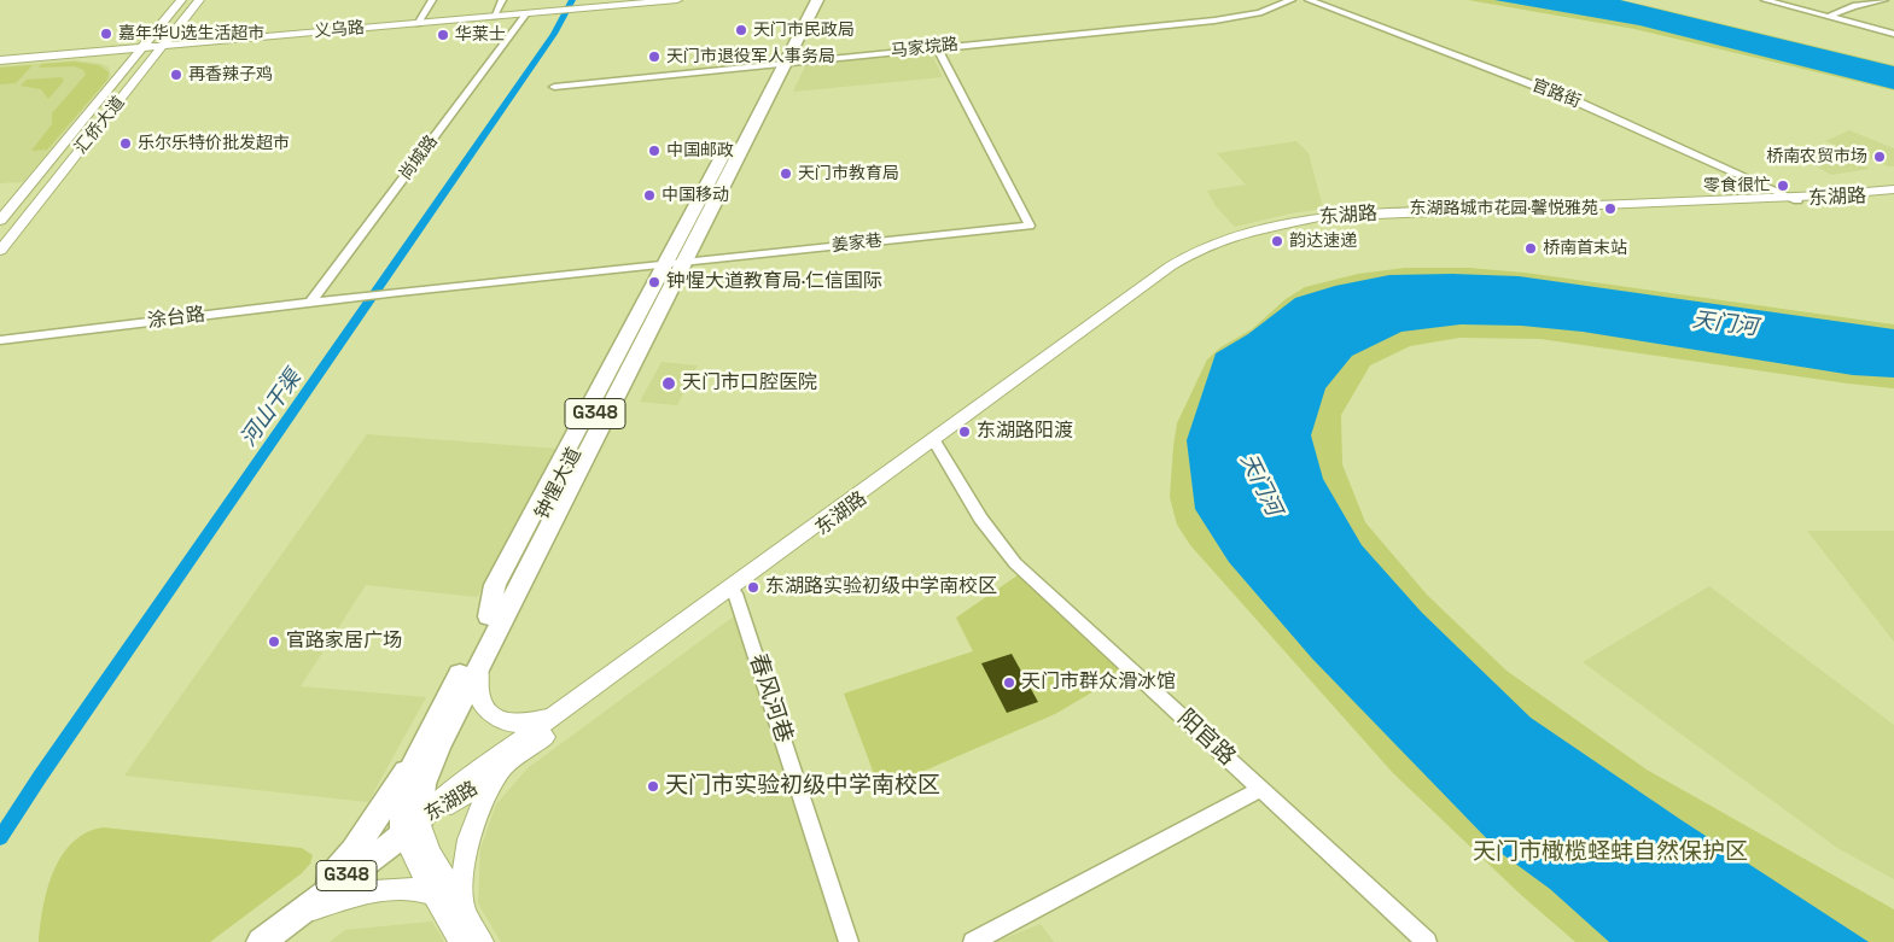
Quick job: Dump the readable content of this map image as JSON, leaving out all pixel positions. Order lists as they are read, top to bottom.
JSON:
{
  "streets": {
    "highway": ["G348", "钟惺大道"],
    "main road": ["义乌路", "汇侨大道", "东湖路"],
    "street": [
      "马家垸路",
      "官路街",
      "尚城路",
      "姜家巷",
      "涂台路",
      "春风河巷",
      "阳官路"
    ]
  },
  "crossings": [
    ["义乌路", "汇侨大道"],
    ["义乌路", "尚城路"],
    ["马家垸路", "姜家巷"],
    ["马家垸路", "钟惺大道"],
    ["官路街", "东湖路"],
    ["尚城路", "涂台路"],
    ["东湖路", "G348"],
    ["东湖路", "钟惺大道"],
    ["东湖路", "春风河巷"],
    ["东湖路", "阳官路"],
    ["姜家巷", "涂台路"],
    ["姜家巷", "钟惺大道"],
    ["涂台路", "钟惺大道"],
    ["G348", "钟惺大道"]
  ],
  "water": ["天门河", "河山干渠"],
  "parks": ["天门市橄榄蛏蚌自然保护区"],
  "places": [
    "天门市民政局",
    "嘉年华U选生活超市",
    "华莱士",
    "天门市退役军人事务局",
    "再香辣子鸡",
    "乐尔乐特价批发超市",
    "中国邮政",
    "桥南农贸市场",
    "天门市教育局",
    "零食很忙",
    "中国移动",
    "东湖路城市花园·馨悦雅苑",
    "韵达速递",
    "桥南首末站",
    "钟惺大道教育局·仁信国际",
    "天门市口腔医院",
    "东湖路阳渡",
    "东湖路实验初级中学南校区",
    "官路家居广场",
    "天门市群众滑冰馆",
    "天门市实验初级中学南校区"
  ]
}
